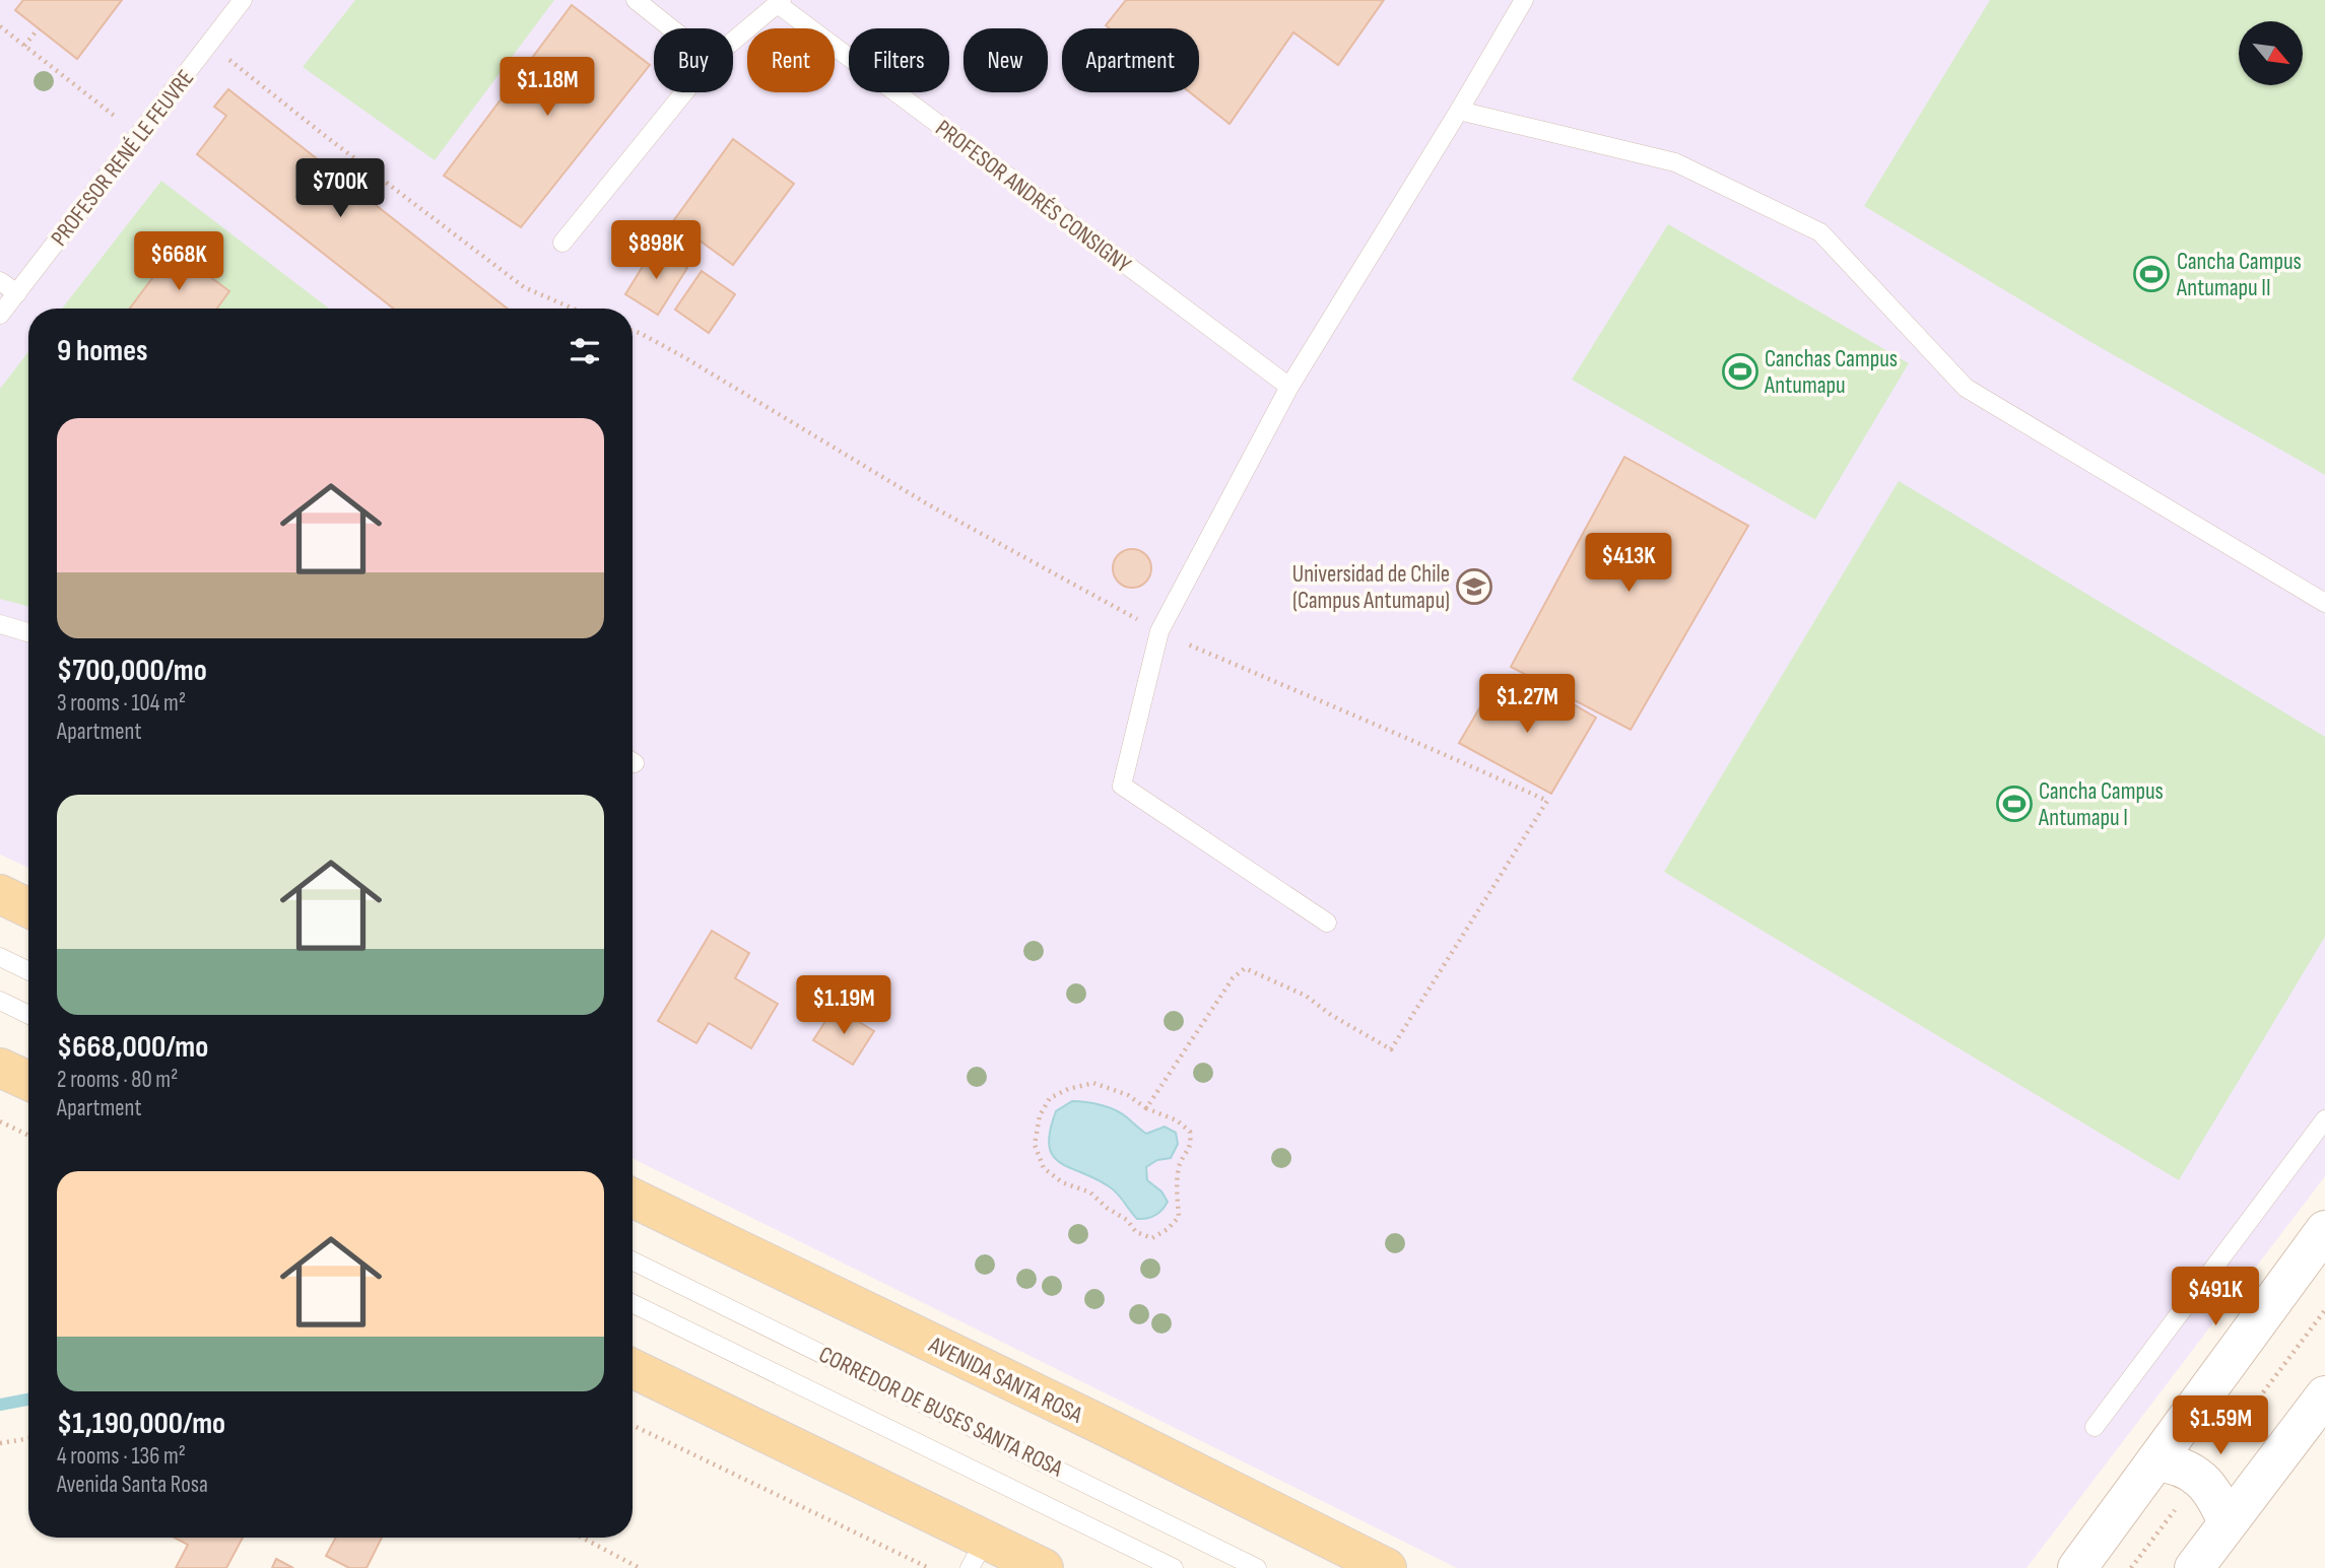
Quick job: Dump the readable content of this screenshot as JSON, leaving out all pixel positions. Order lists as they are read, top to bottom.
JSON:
{
  "streets": {
    "main road": ["AVENIDA SANTA ROSA"],
    "lane": ["PROFESOR RENÉ LE FEUVRE", "PROFESOR ANDRÉS CONSIGNY", "CORREDOR DE BUSES SANTA ROSA"]
  },
  "places": {
    "sports": ["Cancha Campus Antumapu II", "Canchas Campus Antumapu", "Cancha Campus Antumapu I"],
    "school or university": ["Universidad de Chile (Campus Antumapu)"]
  },
  "north": "bottom right",
  "page": {
    "chip": [
      "Buy",
      "Rent",
      "Filters",
      "New",
      "Apartment"
    ],
    "price": [
      "$1.18M",
      "$700K",
      "$898K",
      "$668K",
      "$413K",
      "$1.27M",
      "$1.19M",
      "$491K",
      "$1.59M"
    ],
    "heading": "9 homes",
    "list": [
      {
        "name": "$700,000/mo",
        "note": "3 rooms · 104 m² · Apartment"
      },
      {
        "name": "$668,000/mo",
        "note": "2 rooms · 80 m² · Apartment"
      },
      {
        "name": "$1,190,000/mo",
        "note": "4 rooms · 136 m² · Avenida Santa Rosa"
      }
    ]
  }
}
